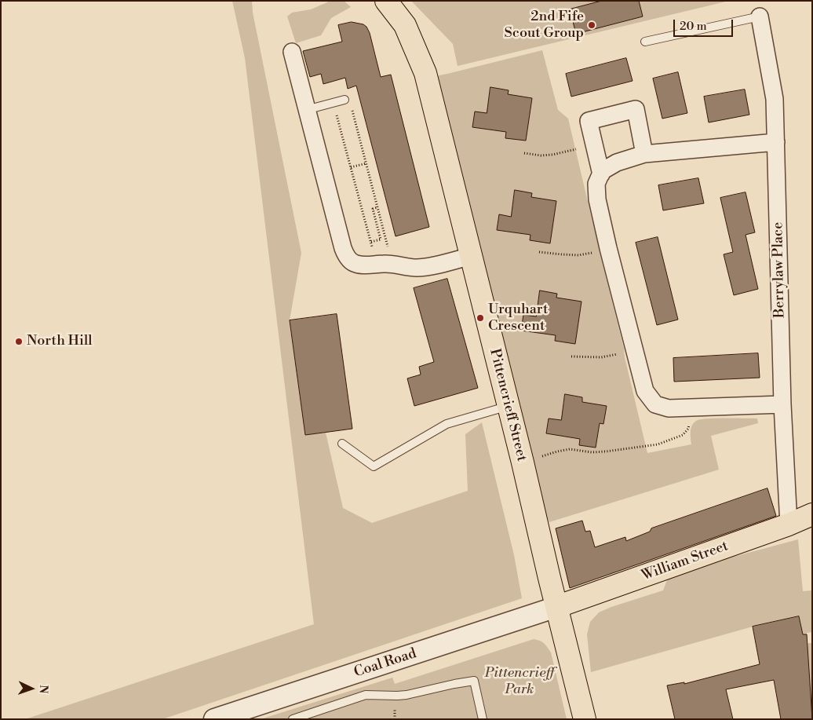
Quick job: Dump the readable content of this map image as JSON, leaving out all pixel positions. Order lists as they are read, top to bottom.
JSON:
{
  "streets": {
    "main road": ["Pittencrieff Street", "William Street"],
    "street": ["Berrylaw Place", "Coal Road"]
  },
  "crossings": [
    ["Berrylaw Place", "William Street"],
    ["Pittencrieff Street", "William Street"],
    ["Pittencrieff Street", "Coal Road"],
    ["William Street", "Coal Road"]
  ],
  "parks": ["Pittencrieff Park"],
  "places": ["2nd Fife Scout Group", "Urquhart Crescent", "North Hill"],
  "scale_bar": "20 m",
  "north": "right"
}
